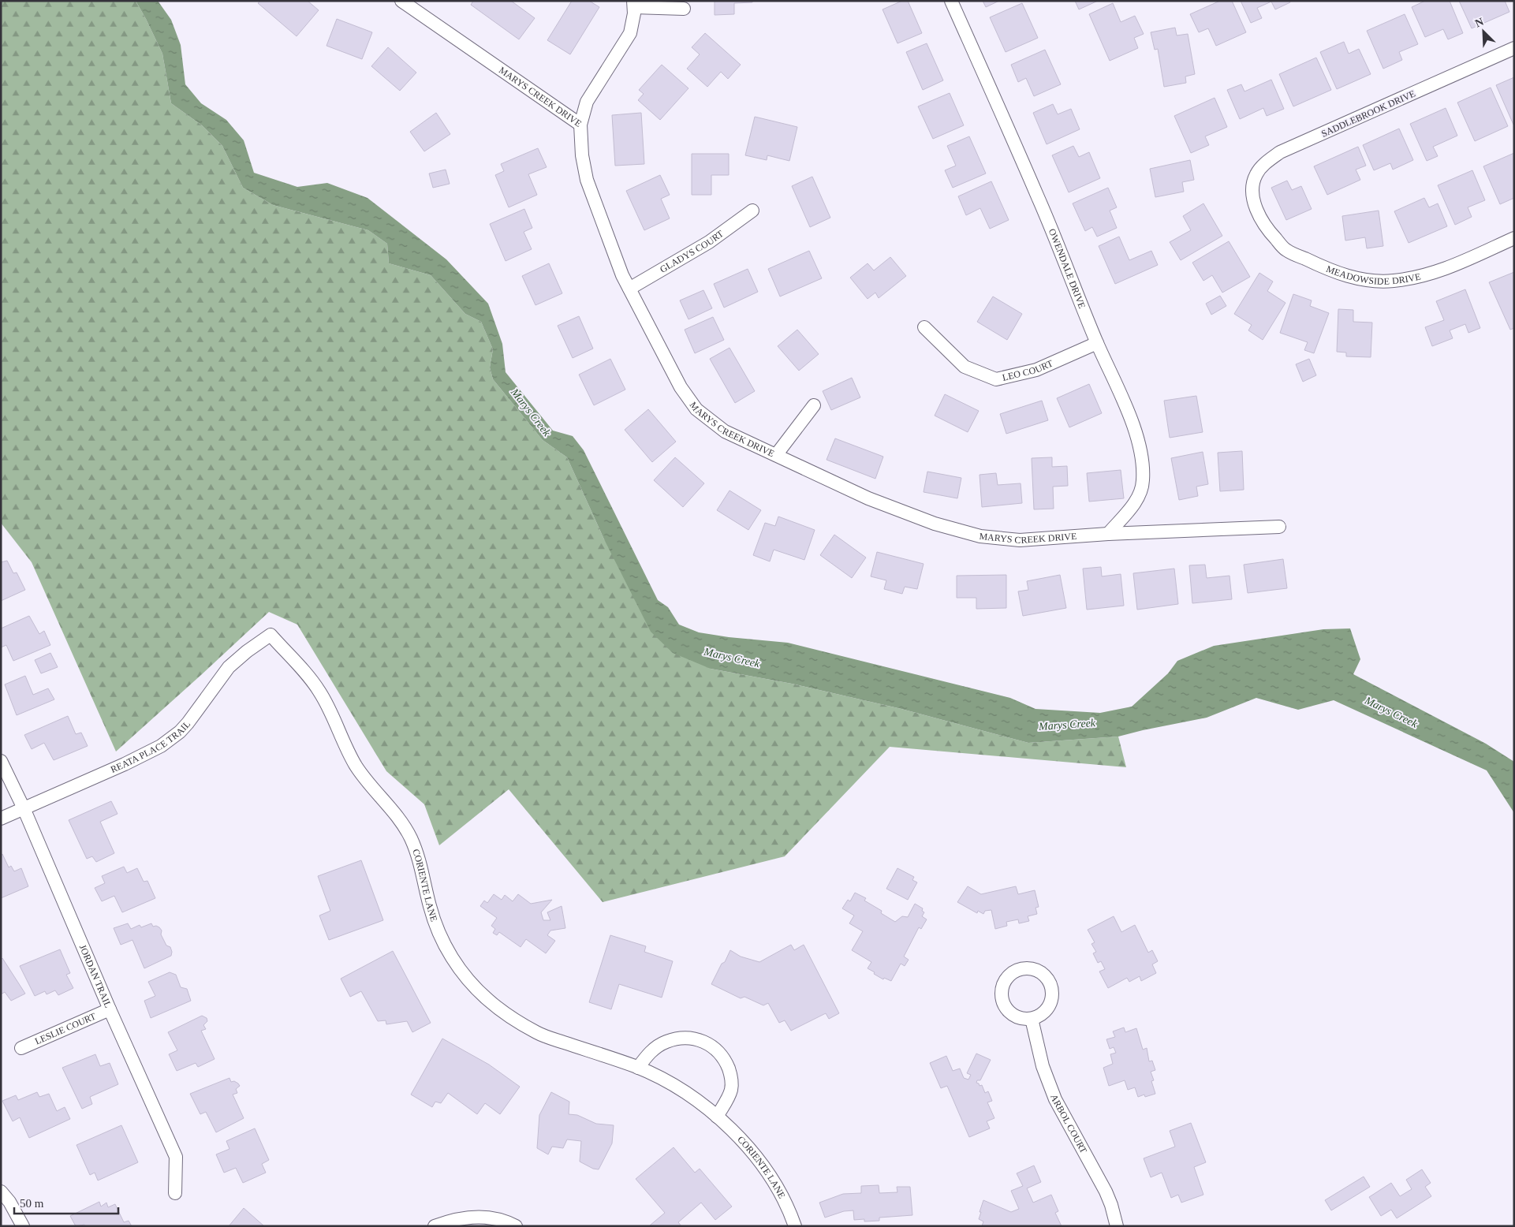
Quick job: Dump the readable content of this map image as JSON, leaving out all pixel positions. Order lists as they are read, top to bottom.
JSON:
{
  "streets": {
    "street": [
      "MARYS CREEK DRIVE",
      "SADDLEBROOK DRIVE",
      "GLADYS COURT",
      "OWENDALE DRIVE",
      "MEADOWSIDE DRIVE",
      "LEO COURT",
      "REATA PLACE TRAIL",
      "CORIENTE LANE",
      "JORDAN TRAIL",
      "LESLIE COURT",
      "ARBOL COURT"
    ]
  },
  "crossings": [
    ["MARYS CREEK DRIVE", "GLADYS COURT"],
    ["MARYS CREEK DRIVE", "OWENDALE DRIVE"],
    ["SADDLEBROOK DRIVE", "MEADOWSIDE DRIVE"],
    ["OWENDALE DRIVE", "LEO COURT"],
    ["REATA PLACE TRAIL", "CORIENTE LANE"],
    ["REATA PLACE TRAIL", "JORDAN TRAIL"],
    ["JORDAN TRAIL", "LESLIE COURT"]
  ],
  "water": ["Marys Creek"],
  "scale_bar": "50 m",
  "north": "top left"
}
